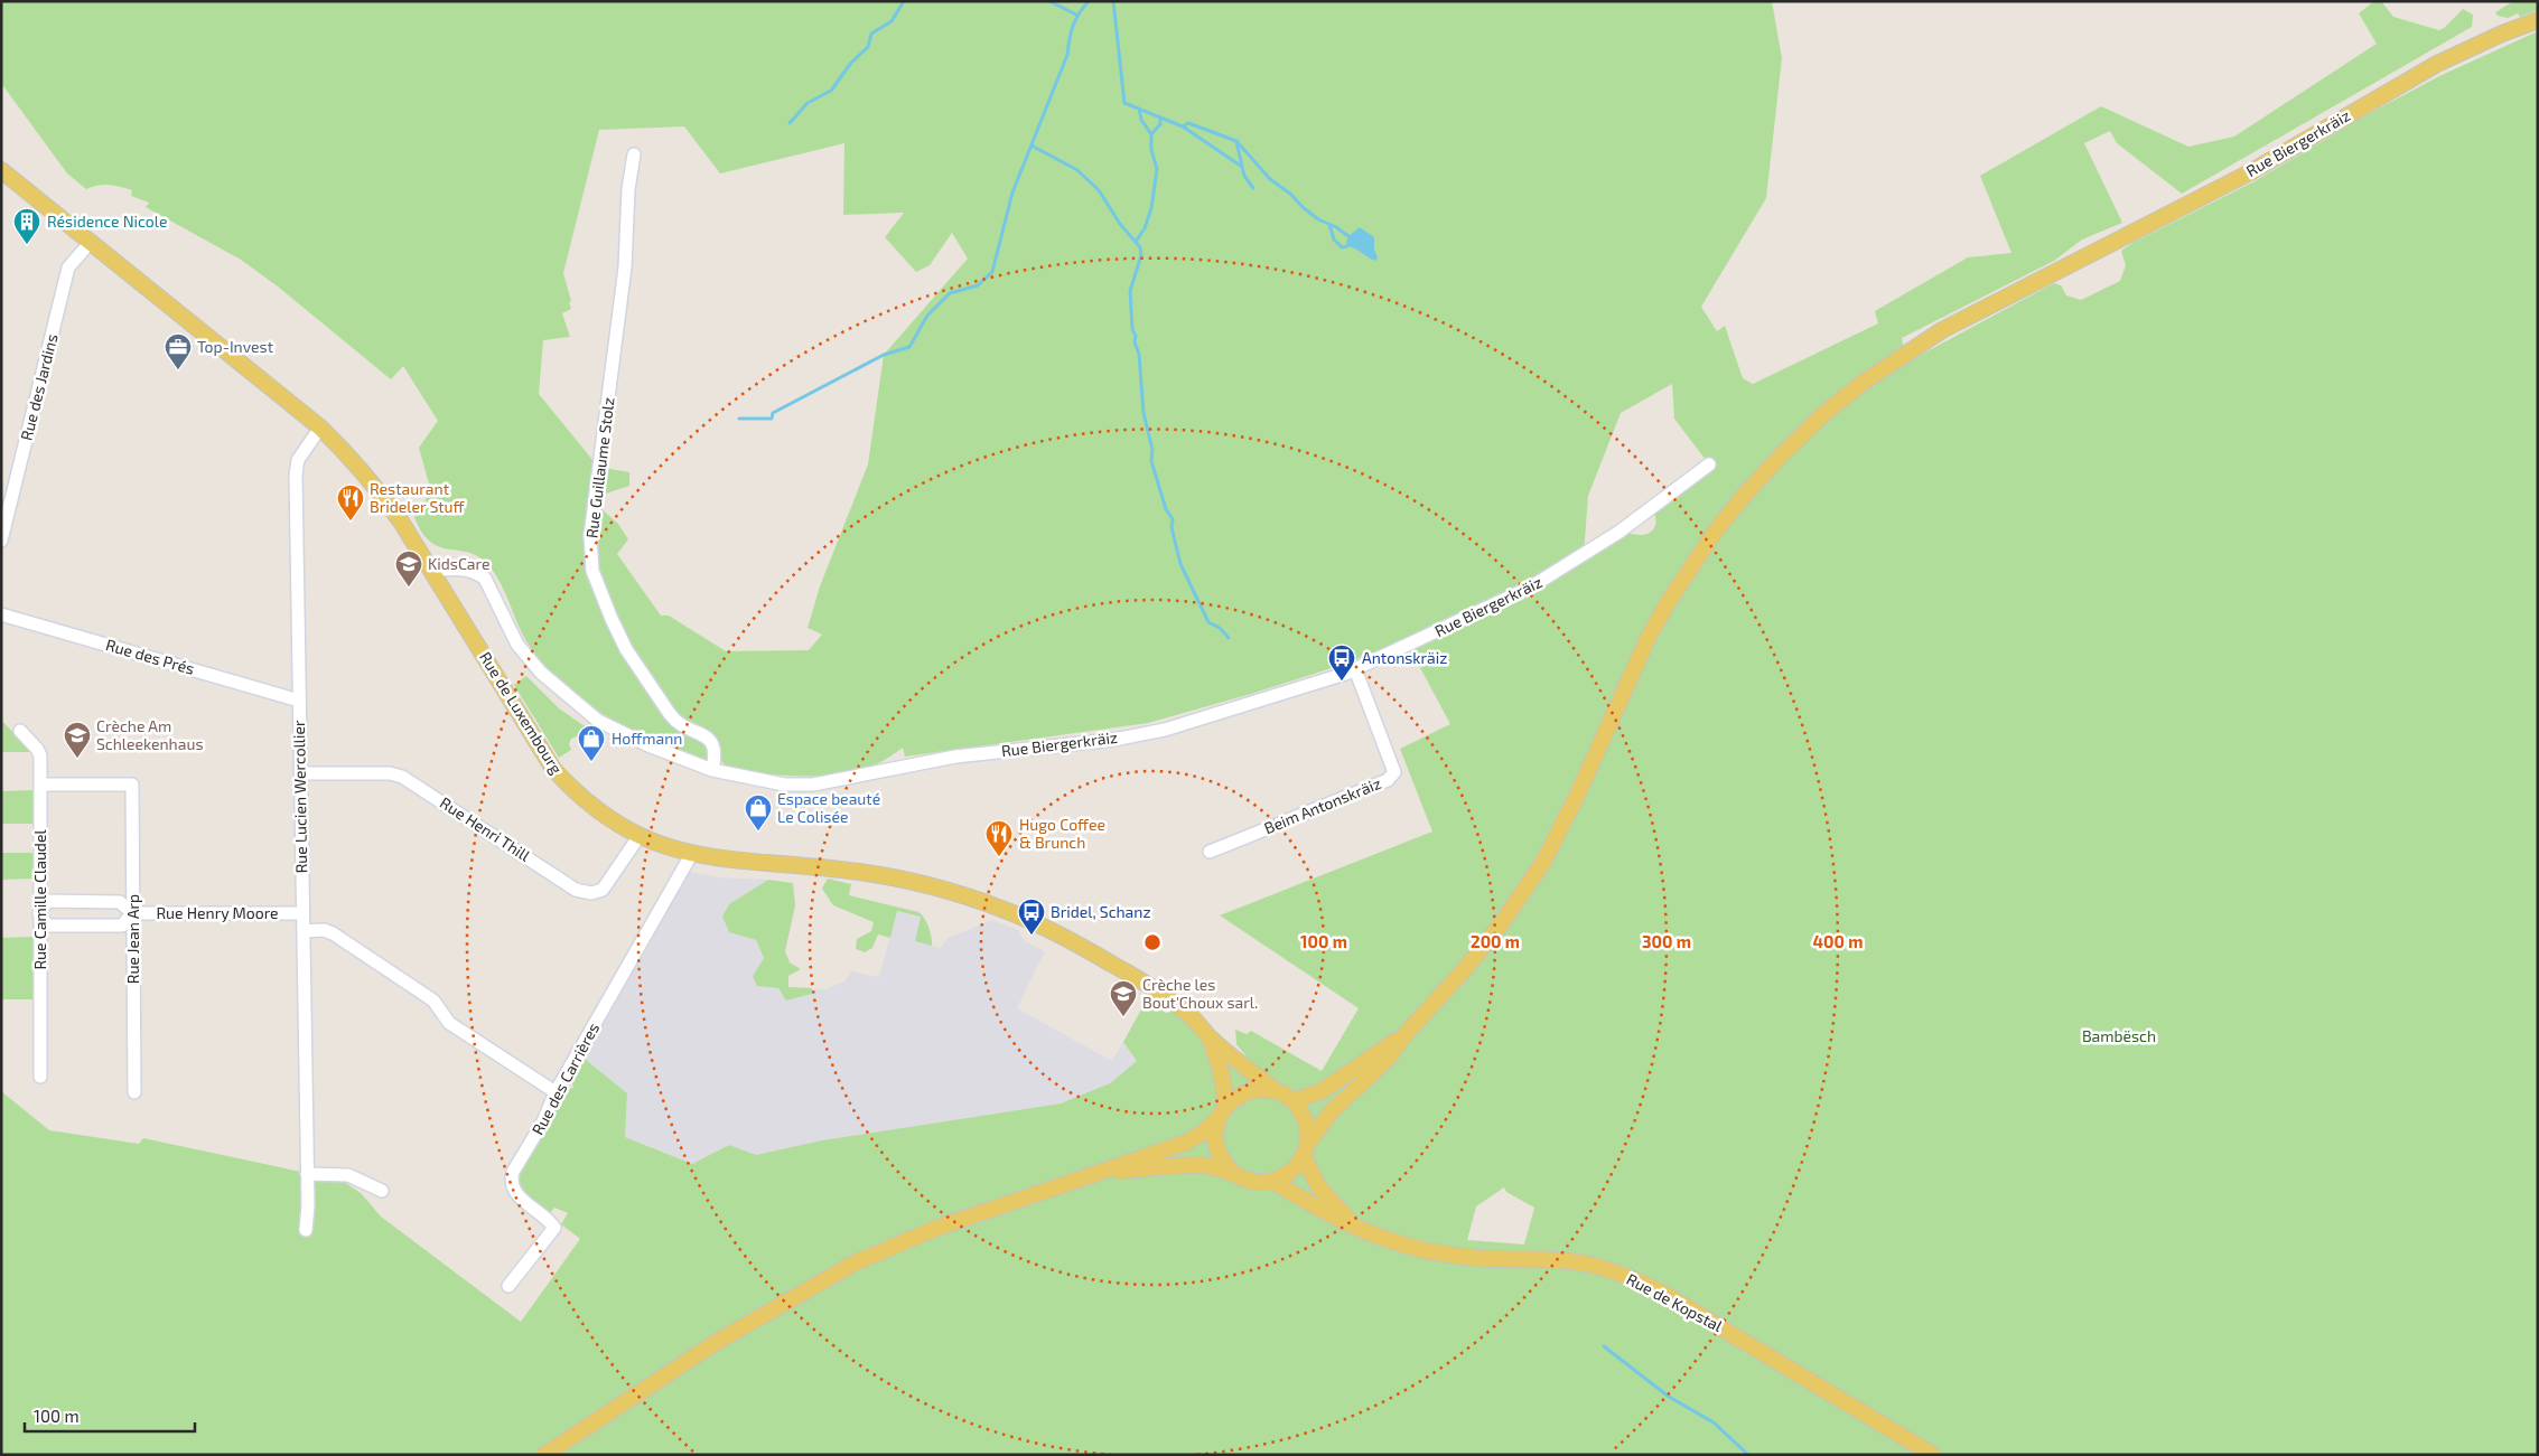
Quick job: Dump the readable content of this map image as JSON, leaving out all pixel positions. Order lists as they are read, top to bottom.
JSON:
{
  "streets": {
    "main road": ["Rue Biergerkräiz", "Rue de Luxembourg", "Rue de Kopstal"],
    "street": [
      "Rue des Jardins",
      "Rue Guillaume Stolz",
      "Rue des Prés",
      "Rue Lucien Wercollier",
      "Beim Antonskräiz",
      "Rue Henri Thill",
      "Rue Camille Claudel",
      "Rue Henry Moore",
      "Rue Jean Arp",
      "Rue des Carrières"
    ]
  },
  "crossings": [
    ["Rue Biergerkräiz", "Rue Guillaume Stolz"],
    ["Rue Biergerkräiz", "Rue de Luxembourg"],
    ["Rue Biergerkräiz", "Beim Antonskräiz"],
    ["Rue des Jardins", "Rue de Luxembourg"],
    ["Rue des Prés", "Rue Lucien Wercollier"],
    ["Rue de Luxembourg", "Rue Lucien Wercollier"],
    ["Rue de Luxembourg", "Rue Henri Thill"],
    ["Rue de Luxembourg", "Rue des Carrières"],
    ["Rue de Luxembourg", "Rue de Kopstal"],
    ["Rue Lucien Wercollier", "Rue Henri Thill"],
    ["Rue Lucien Wercollier", "Rue Henry Moore"],
    ["Rue Camille Claudel", "Rue Henry Moore"],
    ["Rue Camille Claudel", "Rue Jean Arp"],
    ["Rue Henry Moore", "Rue Jean Arp"]
  ],
  "parks": ["Bambësch"],
  "places": {
    "building": ["Résidence Nicole"],
    "office": ["Top-Invest"],
    "restaurant": ["Restaurant Brideler Stuff", "Hugo Coffee & Brunch"],
    "school or university": ["KidsCare", "Crèche Am Schleekenhaus", "Crèche les Bout'Choux sarl."],
    "bus stop": ["Antonskräiz", "Bridel, Schanz"],
    "shop": ["Hoffmann", "Espace beauté Le Colisée"]
  },
  "scale_bar": "100 m",
  "rings": [
    "100 m",
    "200 m",
    "300 m",
    "400 m"
  ]
}
